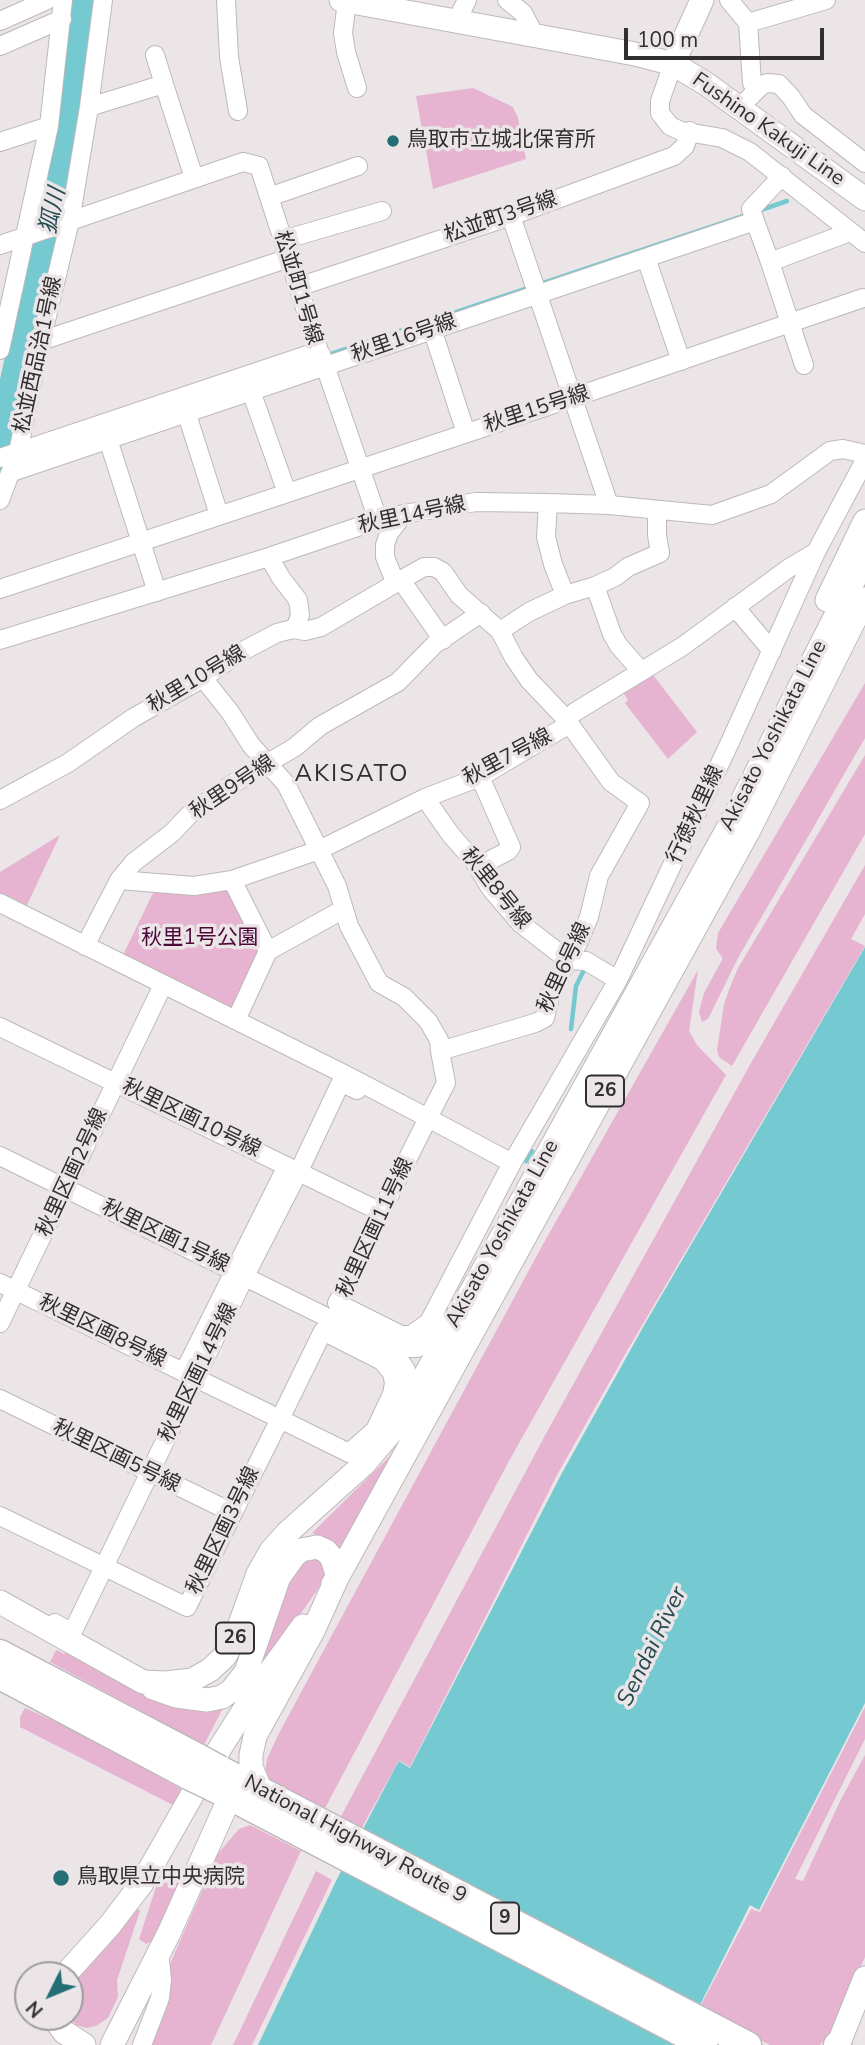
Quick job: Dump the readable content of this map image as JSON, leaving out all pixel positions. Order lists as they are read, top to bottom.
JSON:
{
  "streets": {
    "highway": ["National Highway Route 9", "9"],
    "main road": ["Fushino Kakuji Line", "Akisato Yoshikata Line", "26"],
    "street": [
      "松並町3号線",
      "松並町1号線",
      "秋里16号線",
      "松並西品治1号線",
      "秋里15号線",
      "秋里14号線",
      "秋里10号線",
      "秋里7号線",
      "秋里9号線",
      "行徳秋里線",
      "秋里8号線",
      "秋里6号線",
      "秋里区画10号線",
      "秋里区画2号線",
      "秋里区画11号線",
      "秋里区画1号線",
      "秋里区画8号線",
      "秋里区画14号線",
      "秋里区画5号線",
      "秋里区画3号線"
    ]
  },
  "crossings": [
    ["松並町3号線", "松並町1号線"],
    ["松並町1号線", "秋里16号線"],
    ["松並町1号線", "松並西品治1号線"],
    ["秋里10号線", "秋里6号線"],
    ["Akisato Yoshikata Line", "26"],
    ["Akisato Yoshikata Line", "National Highway Route 9"],
    ["秋里7号線", "秋里9号線"],
    ["秋里7号線", "行徳秋里線"],
    ["秋里7号線", "秋里8号線"],
    ["秋里7号線", "秋里6号線"],
    ["秋里9号線", "秋里6号線"],
    ["行徳秋里線", "秋里8号線"],
    ["行徳秋里線", "秋里区画11号線"],
    ["秋里8号線", "秋里6号線"],
    ["秋里6号線", "秋里区画11号線"],
    ["26", "National Highway Route 9"],
    ["秋里区画10号線", "秋里区画2号線"],
    ["秋里区画10号線", "秋里区画11号線"],
    ["秋里区画10号線", "秋里区画14号線"],
    ["秋里区画2号線", "秋里区画1号線"],
    ["秋里区画2号線", "秋里区画8号線"],
    ["秋里区画11号線", "秋里区画1号線"],
    ["秋里区画11号線", "秋里区画8号線"],
    ["秋里区画1号線", "秋里区画8号線"],
    ["秋里区画1号線", "秋里区画14号線"],
    ["秋里区画8号線", "秋里区画14号線"],
    ["秋里区画8号線", "秋里区画3号線"],
    ["秋里区画14号線", "秋里区画5号線"],
    ["秋里区画14号線", "秋里区画3号線"],
    ["秋里区画5号線", "秋里区画3号線"],
    ["National Highway Route 9", "9"]
  ],
  "districts": ["AKISATO"],
  "water": ["狐川", "Sendai River"],
  "parks": ["秋里1号公園"],
  "places": ["鳥取市立城北保育所", "鳥取県立中央病院"],
  "scale_bar": "100 m",
  "north": "bottom left"
}
